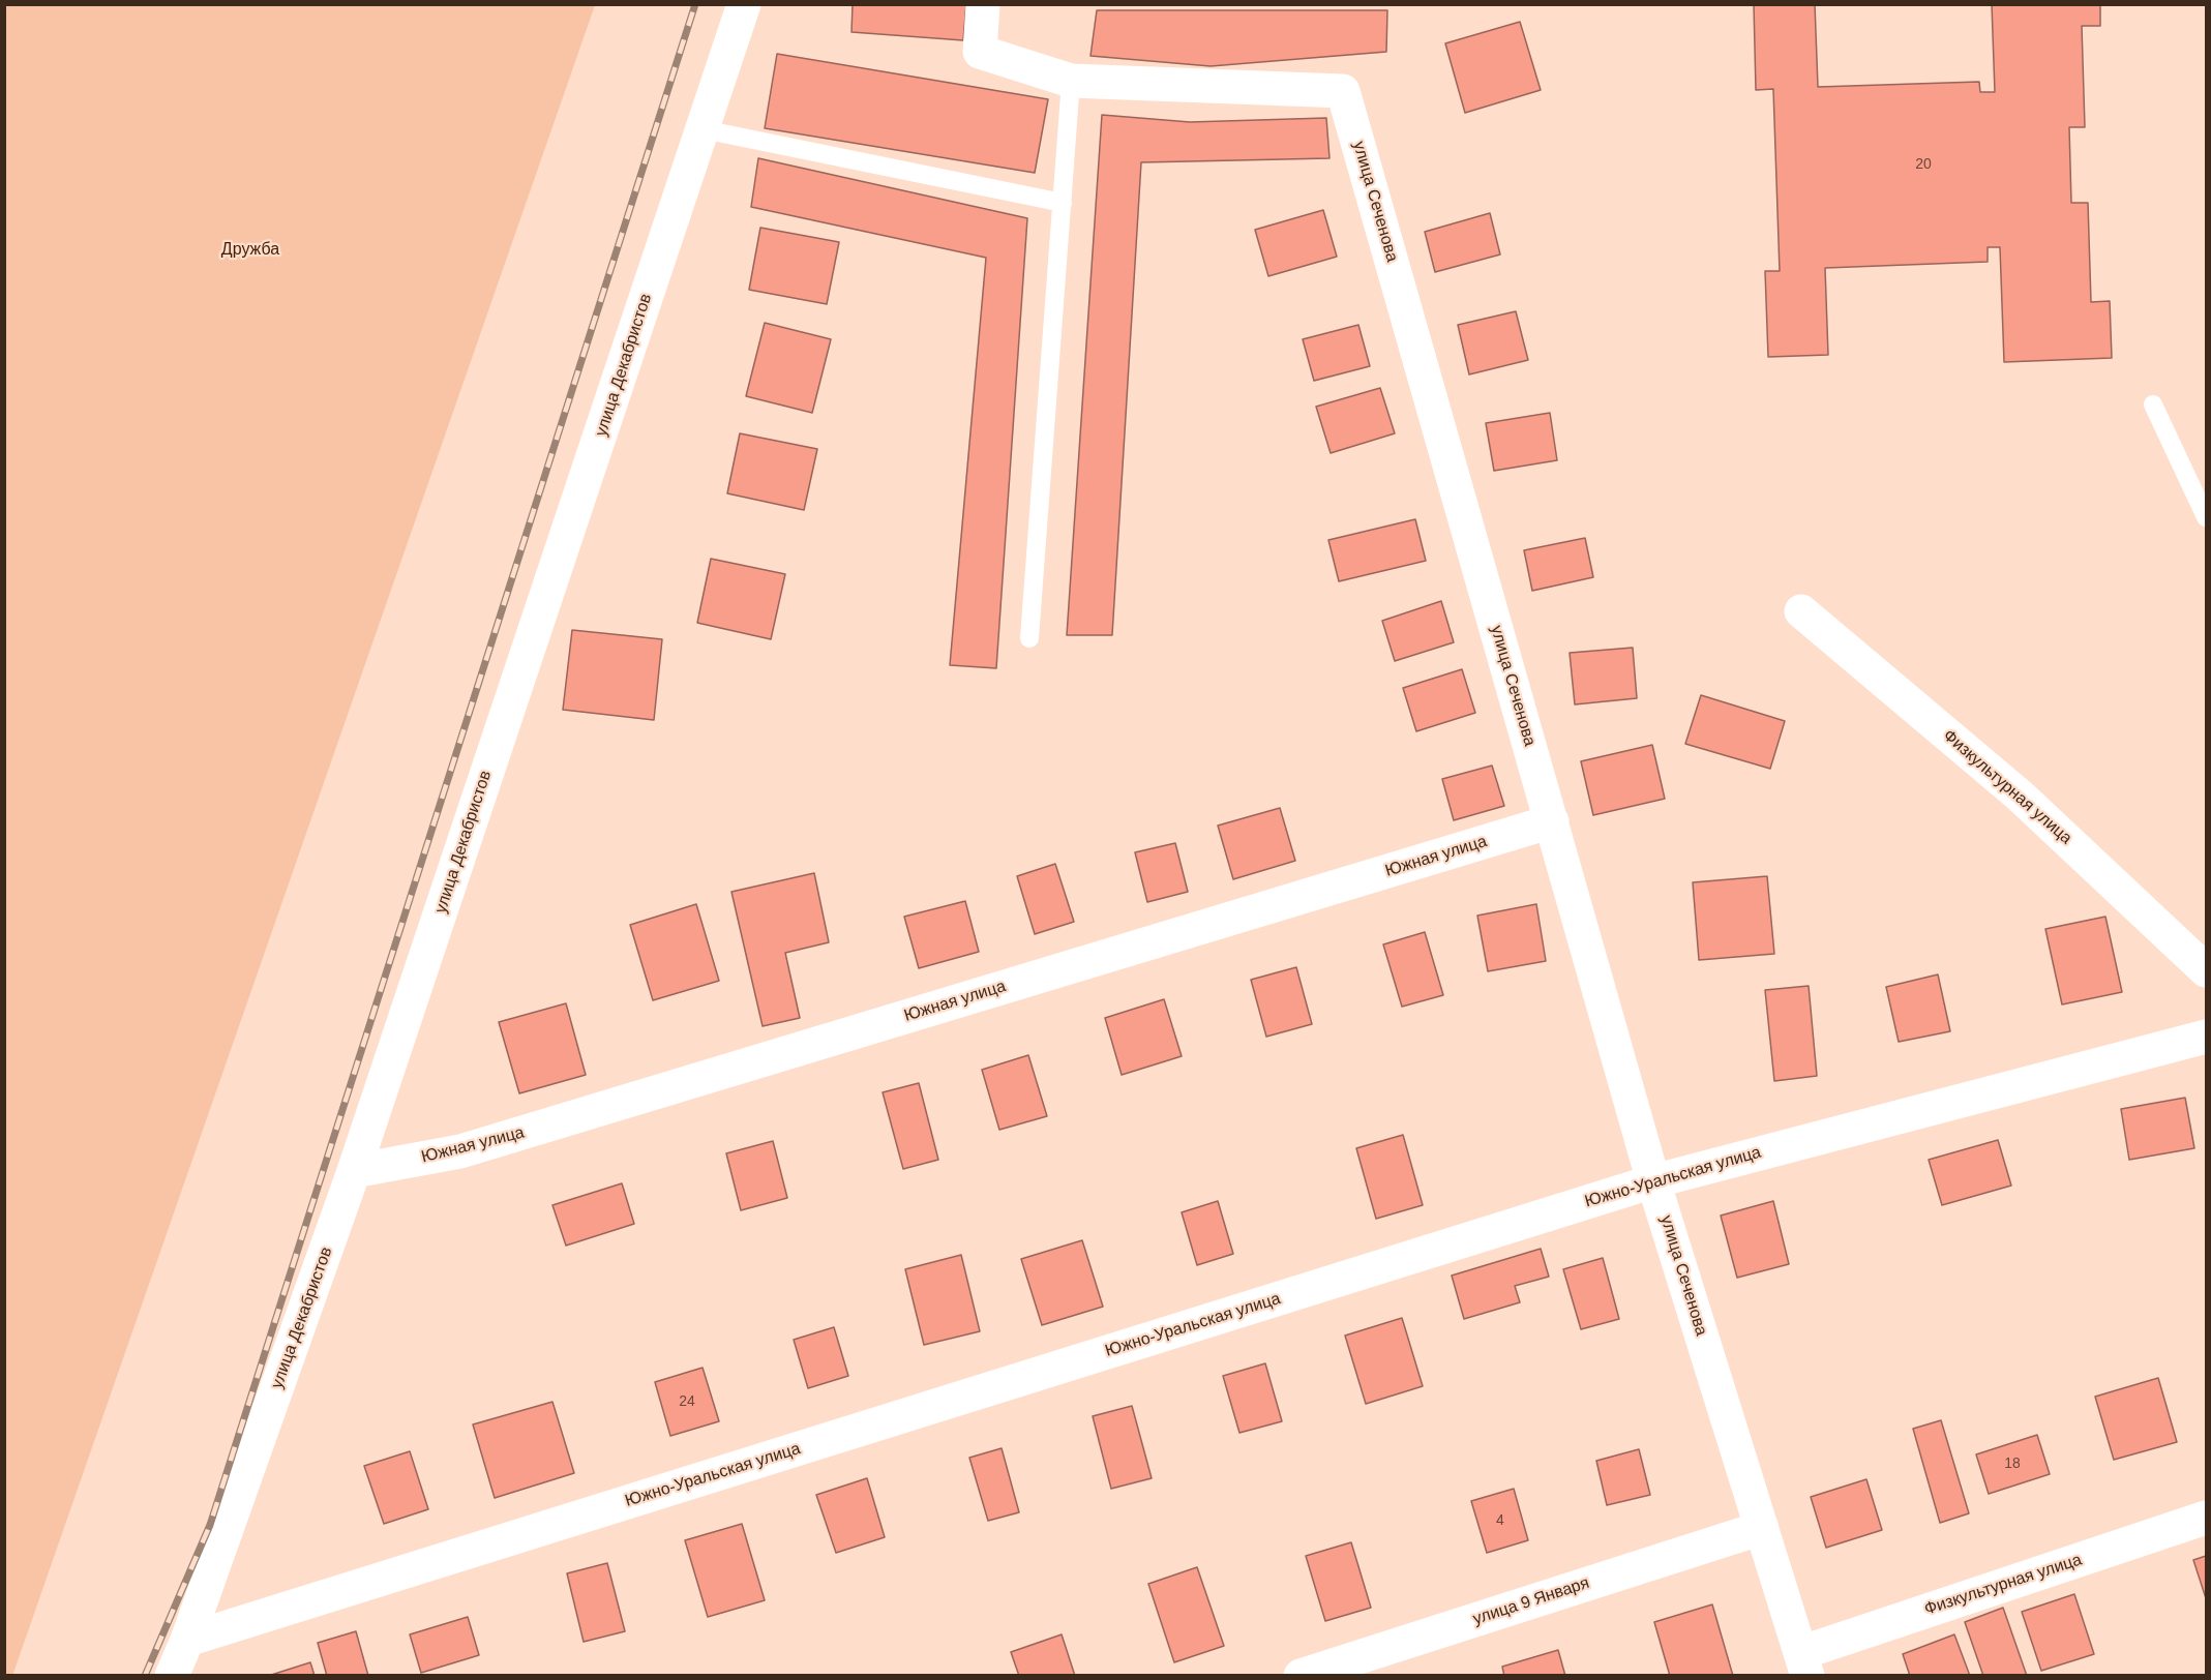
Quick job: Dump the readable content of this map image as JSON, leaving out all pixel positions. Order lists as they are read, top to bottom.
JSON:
{
  "streets": {
    "street": [
      "улица Сеченова",
      "улица Декабристов",
      "Физкультурная улица",
      "Южная улица",
      "Южно-Уральская улица",
      "улица 9 Января"
    ]
  },
  "crossings": [
    ["улица Сеченова", "Физкультурная улица"],
    ["улица Сеченова", "Южная улица"],
    ["улица Сеченова", "Южно-Уральская улица"],
    ["улица Сеченова", "улица 9 Января"],
    ["улица Декабристов", "Южная улица"],
    ["улица Декабристов", "Южно-Уральская улица"]
  ],
  "parks": ["Дружба"],
  "house_numbers": [
    "20",
    "24",
    "18",
    "4"
  ]
}
